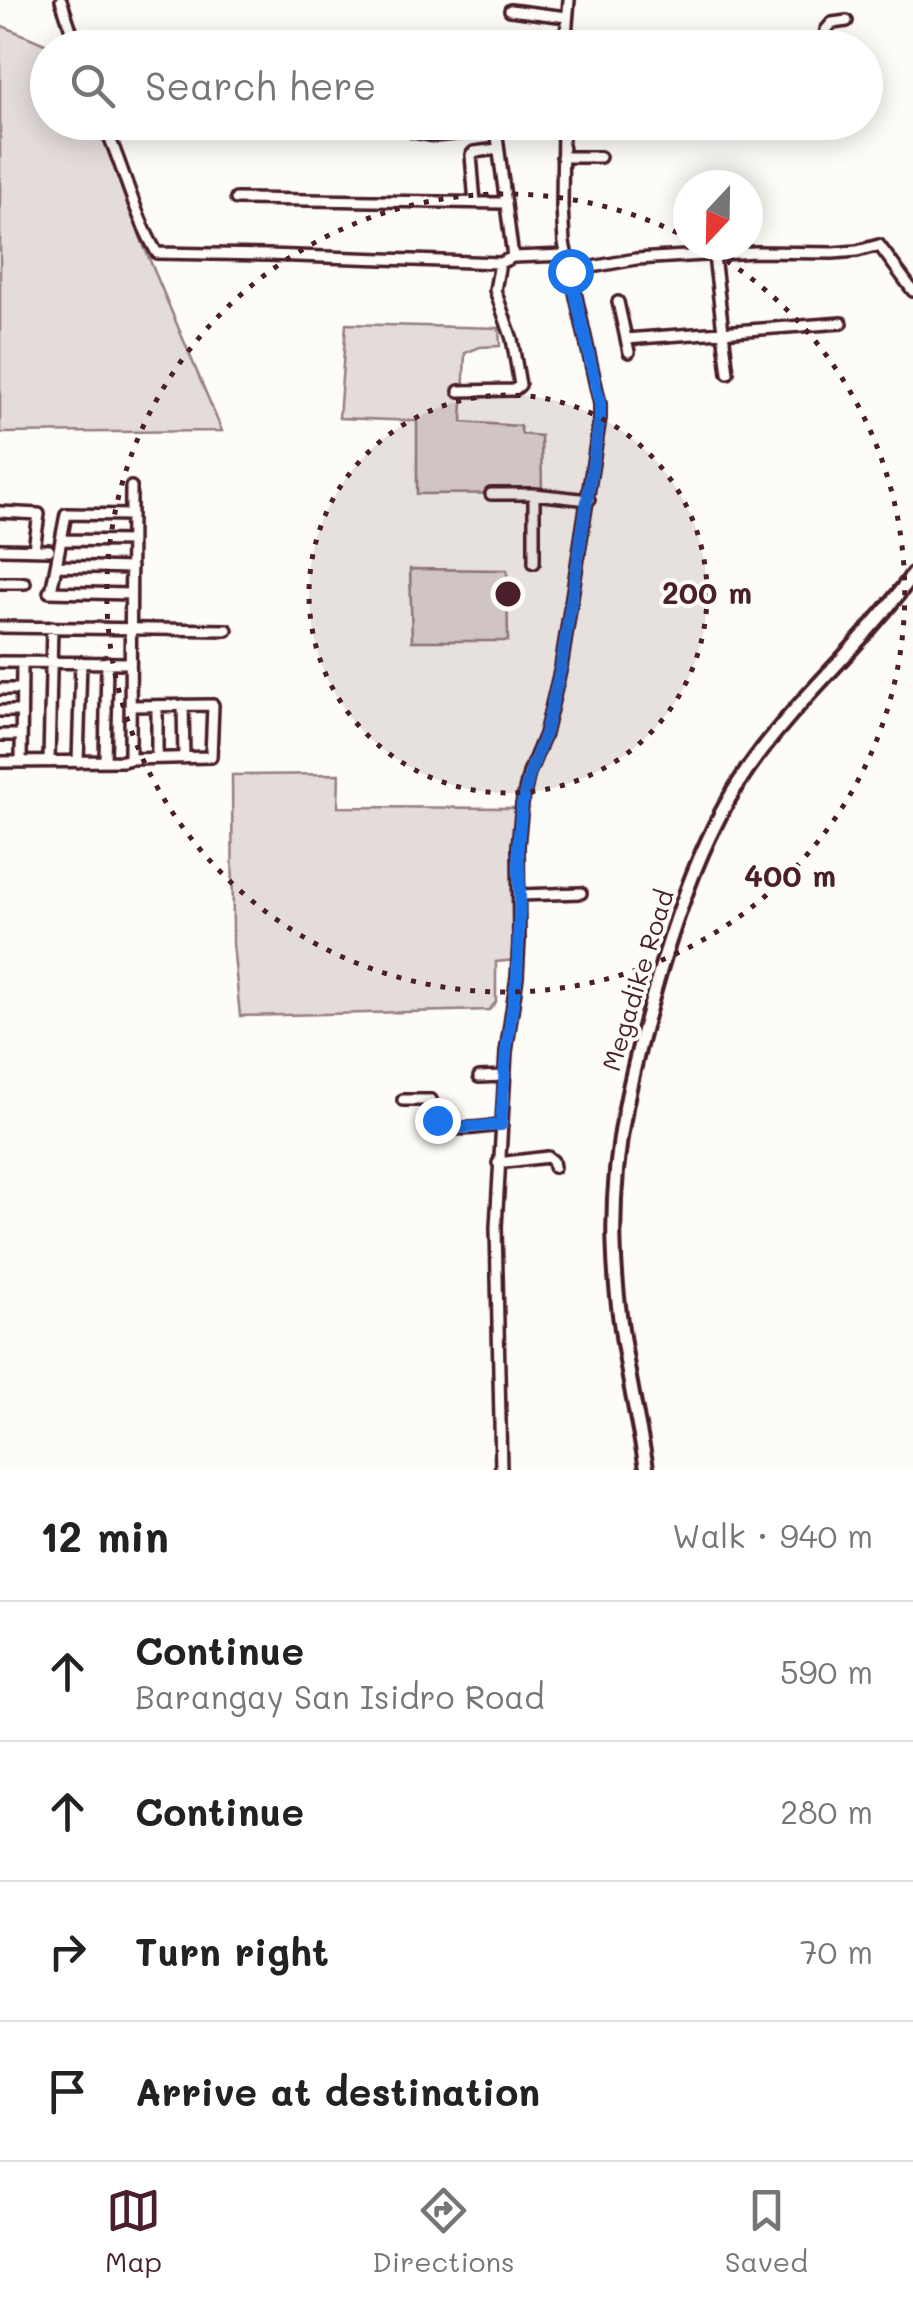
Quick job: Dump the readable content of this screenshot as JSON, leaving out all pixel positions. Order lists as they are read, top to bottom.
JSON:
{
  "streets": {
    "main road": ["Megadike Road"]
  },
  "north": "bottom",
  "page": {
    "search": "Search here",
    "heading": ["12 min", "Walk · 940 m"],
    "list": [
      ["Continue", "Barangay San Isidro Road", "590 m"],
      ["Continue", "280 m"],
      ["Turn right", "70 m"],
      "Arrive at destination"
    ],
    "nav": ["Map", "Directions", "Saved"]
  },
  "rings": ["200 m", "400 m"]
}
